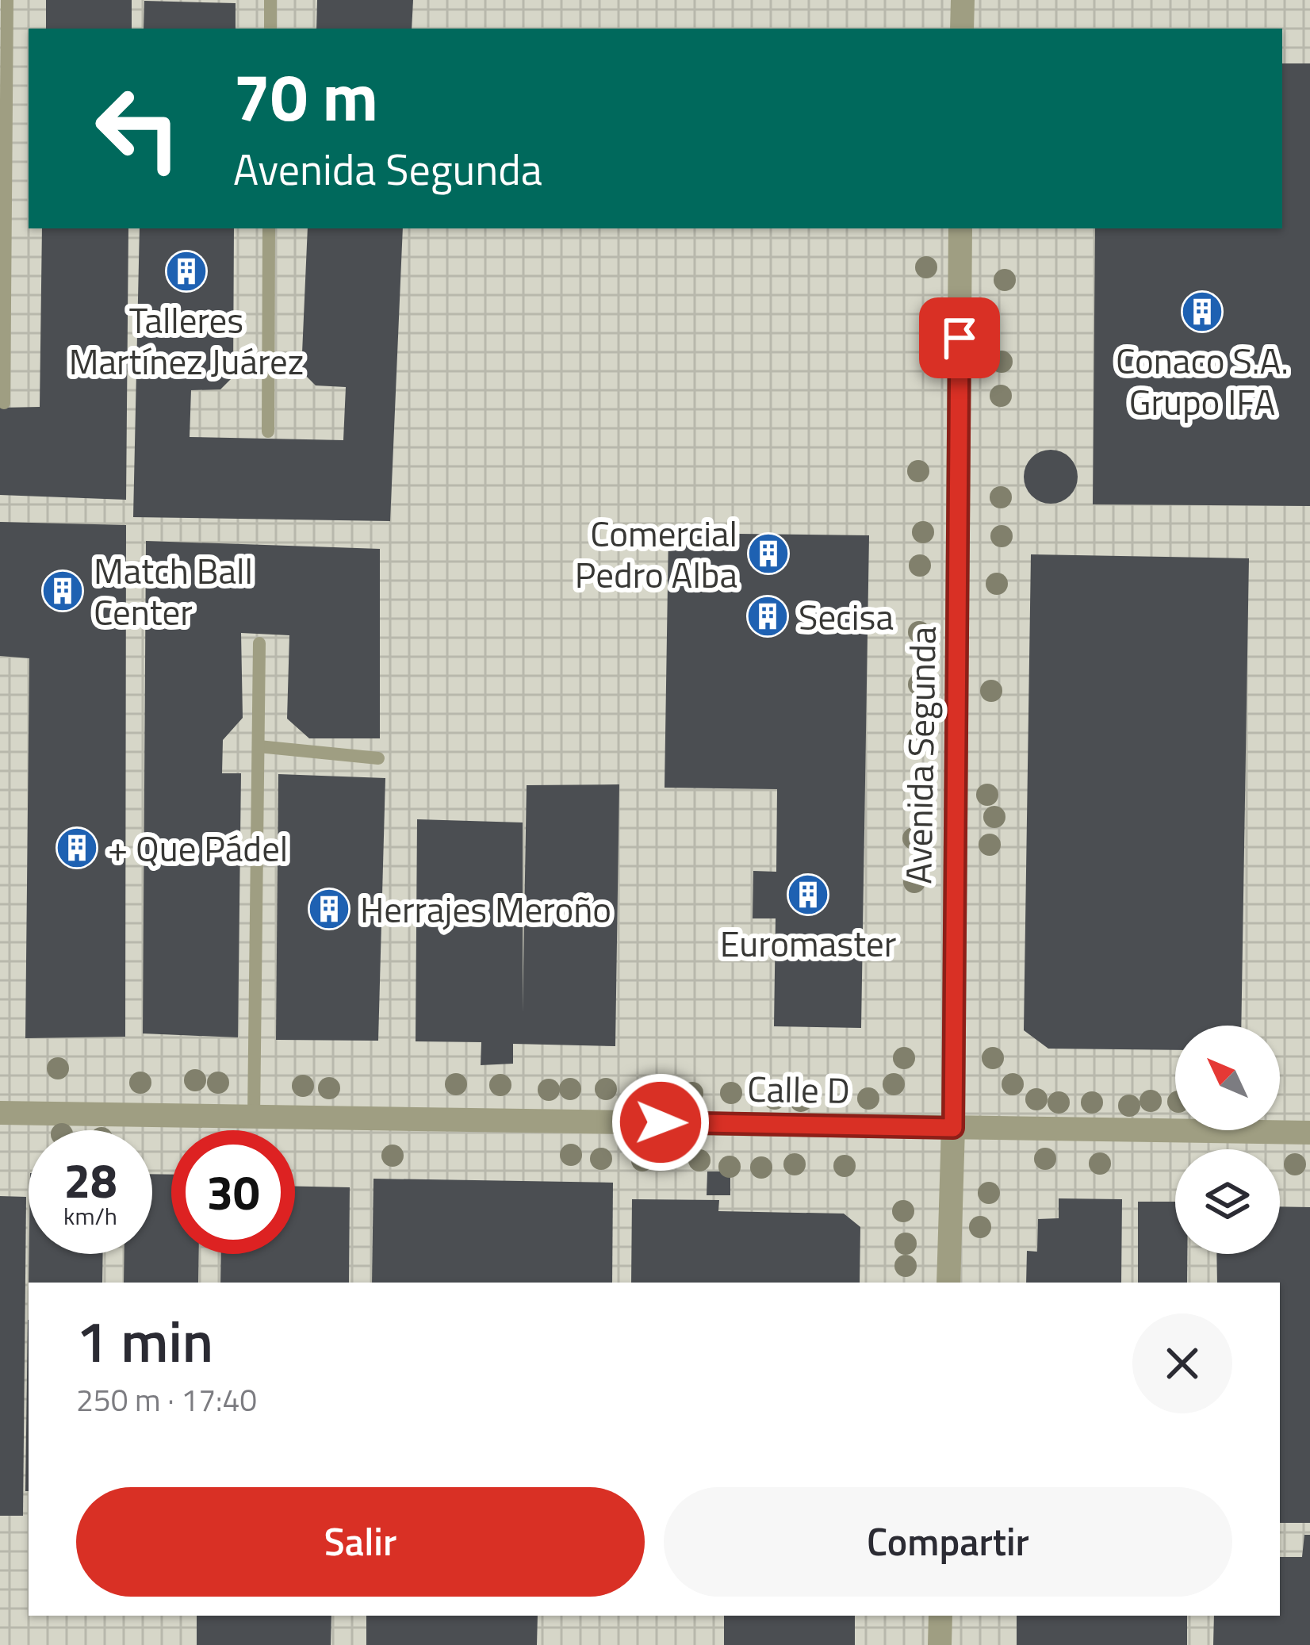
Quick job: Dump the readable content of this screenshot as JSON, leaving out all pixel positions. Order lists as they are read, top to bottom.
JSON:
{
  "streets": {
    "street": ["Avenida Segunda", "Calle D"]
  },
  "crossings": [
    ["Avenida Segunda", "Calle D"]
  ],
  "places": {
    "building": [
      "Talleres Martínez Juárez",
      "Conaco S.A. Grupo IFA",
      "Comercial Pedro Alba",
      "Match Ball Center",
      "Secisa",
      "+ Que Pádel",
      "Euromaster",
      "Herrajes Meroño"
    ]
  },
  "north": "top left",
  "page": {
    "turn": ["70 m", "Avenida Segunda"],
    "speed": "28 km/h",
    "limit": "30",
    "heading": ["1 min", "250 m · 17:40"],
    "buttons": ["Salir", "Compartir"]
  }
}
